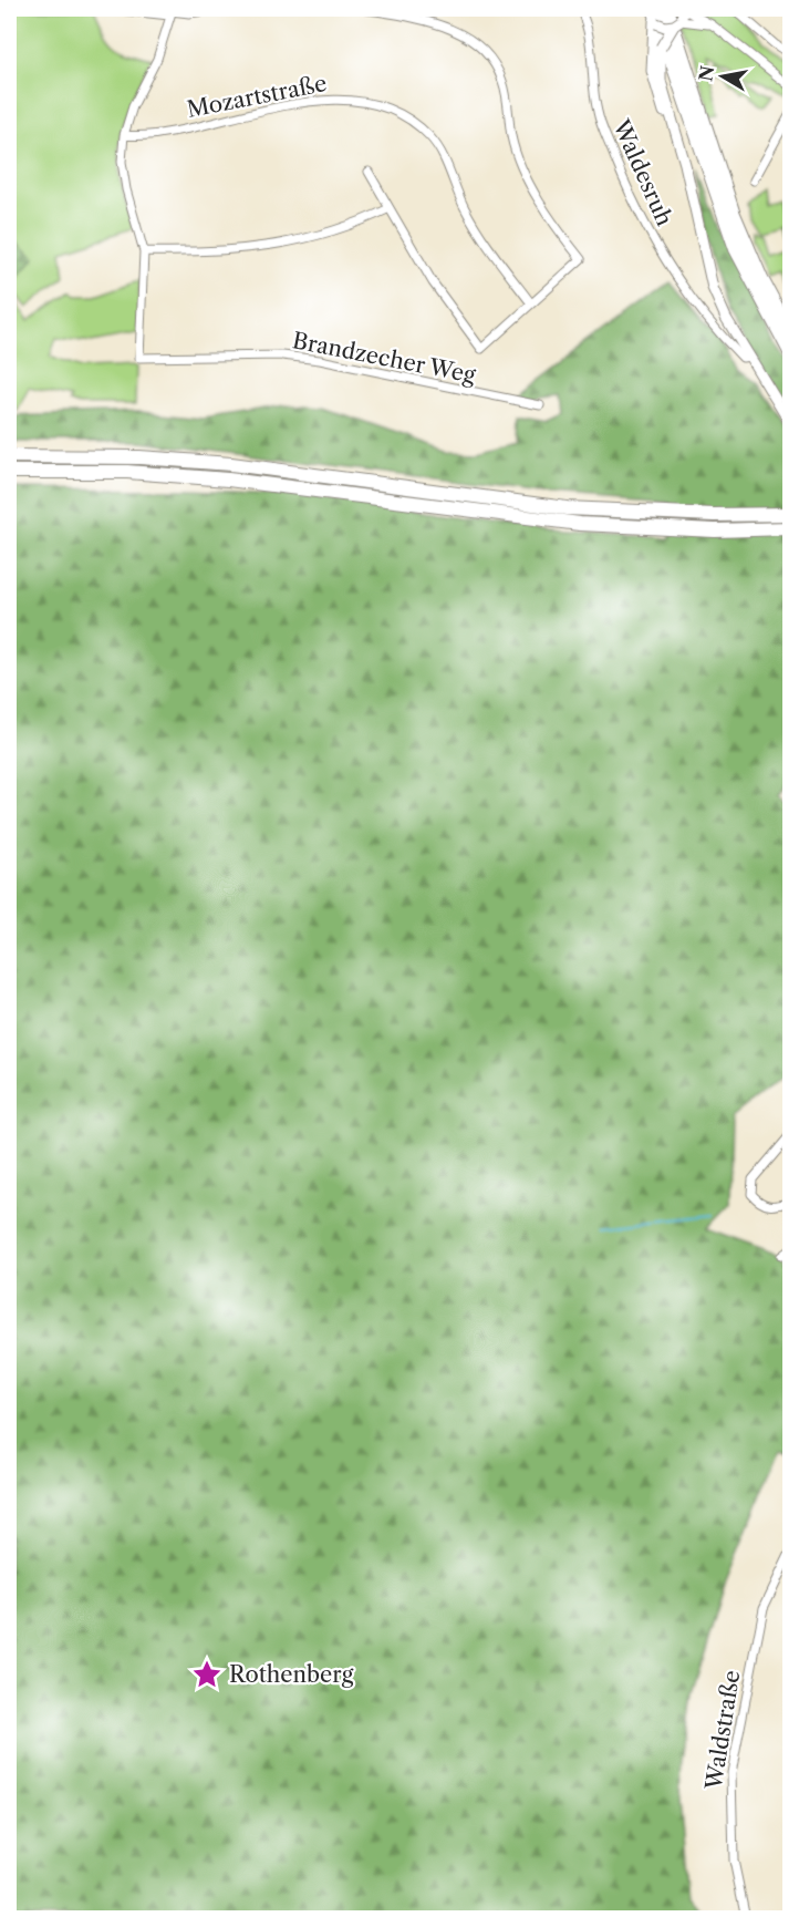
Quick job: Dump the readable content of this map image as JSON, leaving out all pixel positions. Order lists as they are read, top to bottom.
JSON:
{
  "streets": {
    "street": [
      "Mozartstraße",
      "Waldesruh",
      "Brandzecher Weg",
      "Waldstraße"
    ]
  },
  "places": {
    "place": ["Rothenberg"]
  },
  "north": "left"
}
